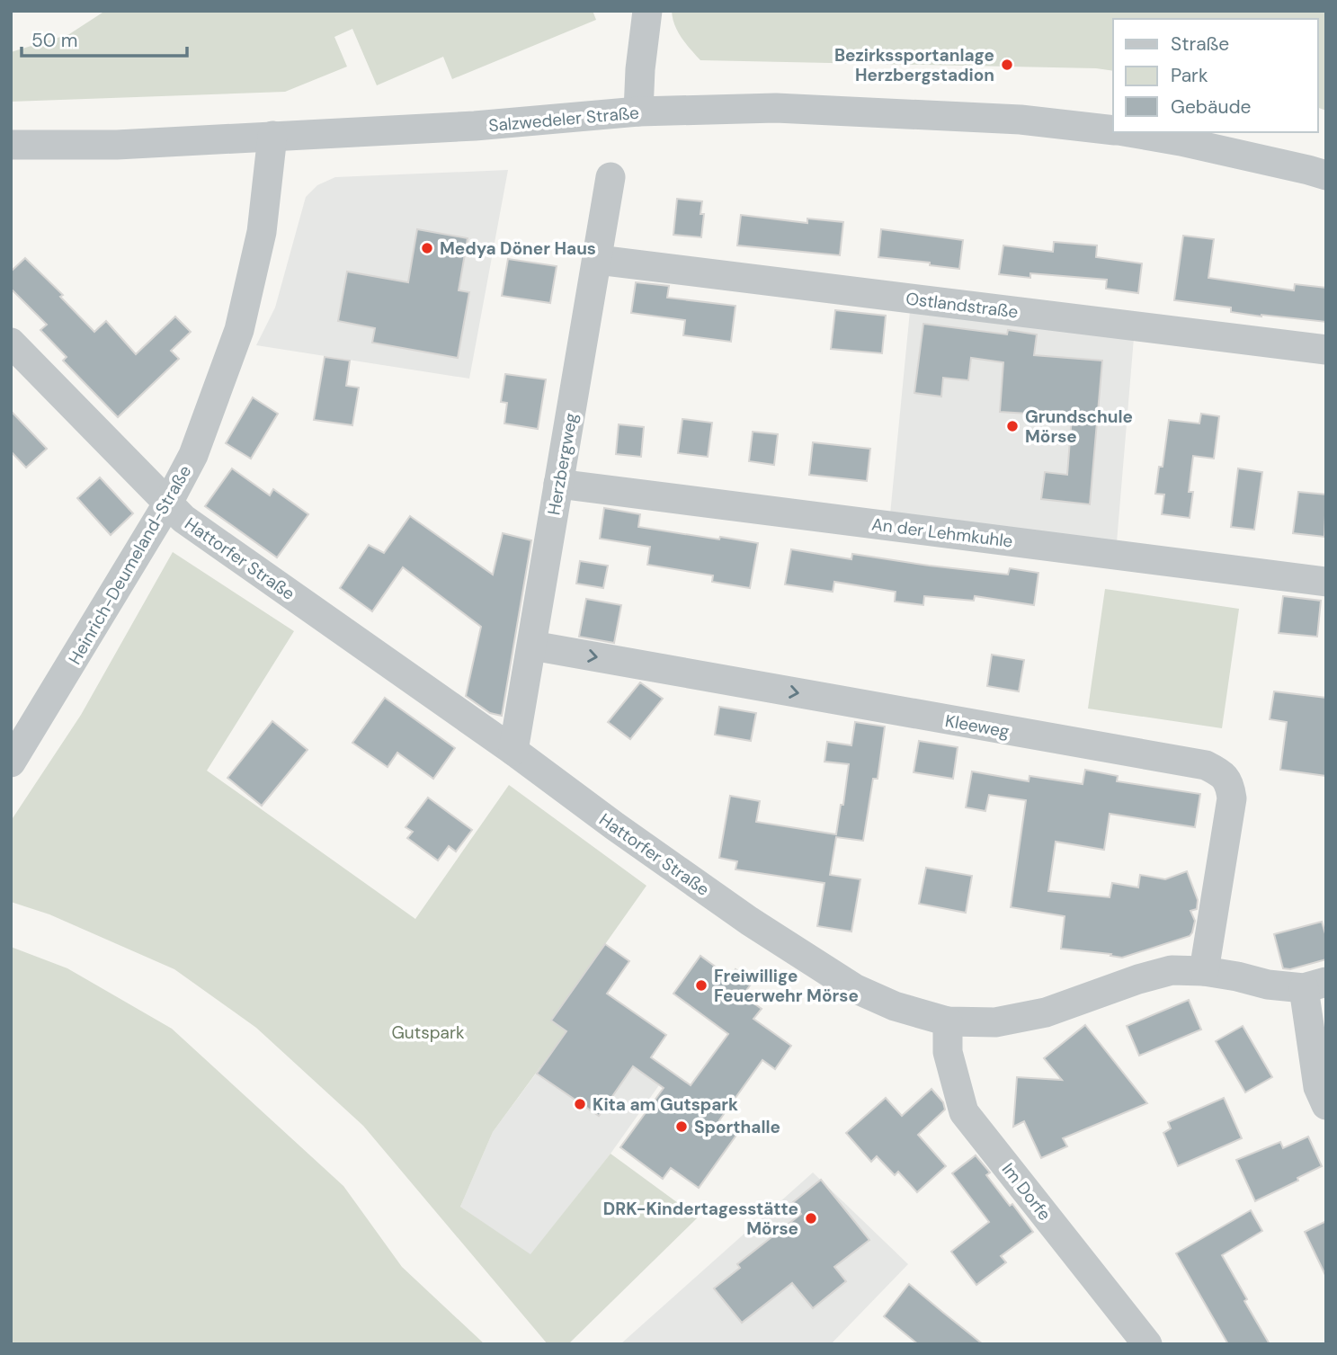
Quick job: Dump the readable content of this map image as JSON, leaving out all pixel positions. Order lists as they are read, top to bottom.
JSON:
{
  "streets": {
    "street": [
      "Salzwedeler Straße",
      "Ostlandstraße",
      "Herzbergweg",
      "An der Lehmkuhle",
      "Hattorfer Straße",
      "Heinrich-Deumeland-Straße",
      "Kleeweg",
      "Im Dorfe"
    ]
  },
  "crossings": [
    ["Salzwedeler Straße", "Heinrich-Deumeland-Straße"],
    ["Ostlandstraße", "Herzbergweg"],
    ["Herzbergweg", "An der Lehmkuhle"],
    ["Herzbergweg", "Hattorfer Straße"],
    ["Herzbergweg", "Kleeweg"],
    ["Hattorfer Straße", "Heinrich-Deumeland-Straße"],
    ["Hattorfer Straße", "Kleeweg"],
    ["Hattorfer Straße", "Im Dorfe"]
  ],
  "one_way": ["Kleeweg"],
  "parks": ["Gutspark"],
  "places": [
    "Bezirkssportanlage Herzbergstadion",
    "Medya Döner Haus",
    "Grundschule Mörse",
    "Freiwillige Feuerwehr Mörse",
    "Kita am Gutspark",
    "Sporthalle",
    "DRK-Kindertagesstätte Mörse"
  ],
  "legend": ["Straße", "Park", "Gebäude"],
  "scale_bar": "50 m"
}
